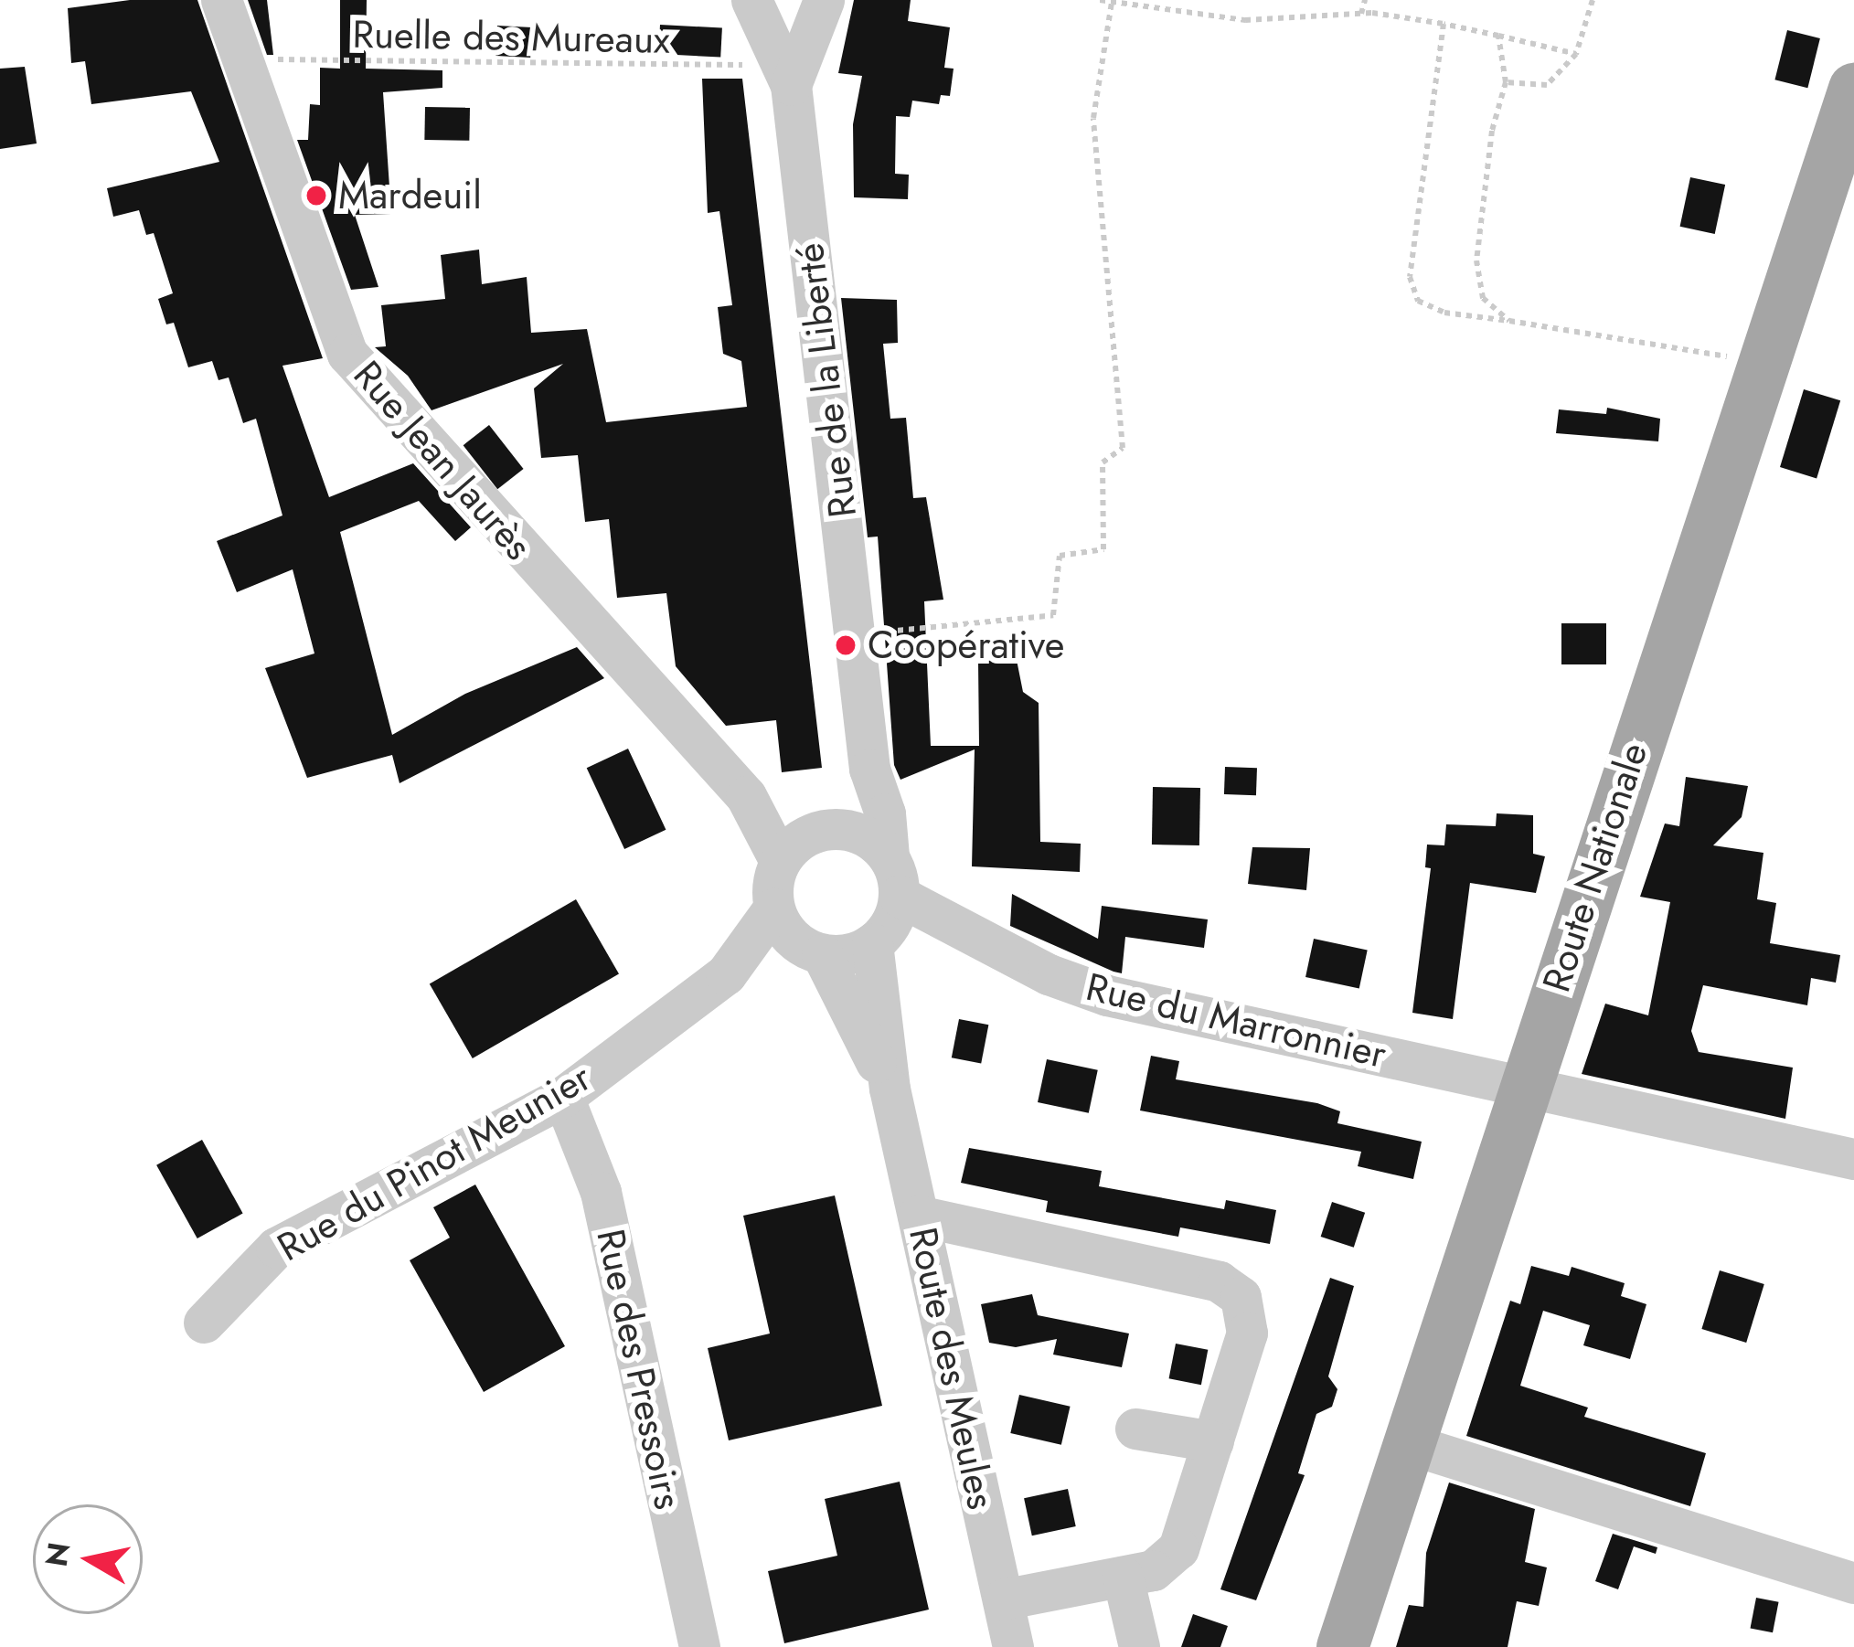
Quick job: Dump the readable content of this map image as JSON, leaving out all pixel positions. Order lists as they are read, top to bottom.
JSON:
{
  "streets": {
    "main road": ["Route Nationale"],
    "street": [
      "Rue de la Liberté",
      "Rue Jean Jaurès",
      "Rue du Marronnier",
      "Rue du Pinot Meunier",
      "Route des Meules",
      "Rue des Pressoirs"
    ],
    "path": ["Ruelle des Mureaux"]
  },
  "crossings": [
    ["Ruelle des Mureaux", "Rue de la Liberté"],
    ["Ruelle des Mureaux", "Rue Jean Jaurès"],
    ["Rue de la Liberté", "Rue Jean Jaurès"],
    ["Rue de la Liberté", "Rue du Marronnier"],
    ["Rue de la Liberté", "Rue du Pinot Meunier"],
    ["Rue de la Liberté", "Route des Meules"],
    ["Rue Jean Jaurès", "Rue du Marronnier"],
    ["Rue Jean Jaurès", "Rue du Pinot Meunier"],
    ["Rue Jean Jaurès", "Route des Meules"],
    ["Route Nationale", "Rue du Marronnier"],
    ["Rue du Marronnier", "Rue du Pinot Meunier"],
    ["Rue du Marronnier", "Route des Meules"],
    ["Rue du Pinot Meunier", "Route des Meules"],
    ["Rue du Pinot Meunier", "Rue des Pressoirs"]
  ],
  "places": ["Mardeuil", "Coopérative"],
  "north": "left"
}
